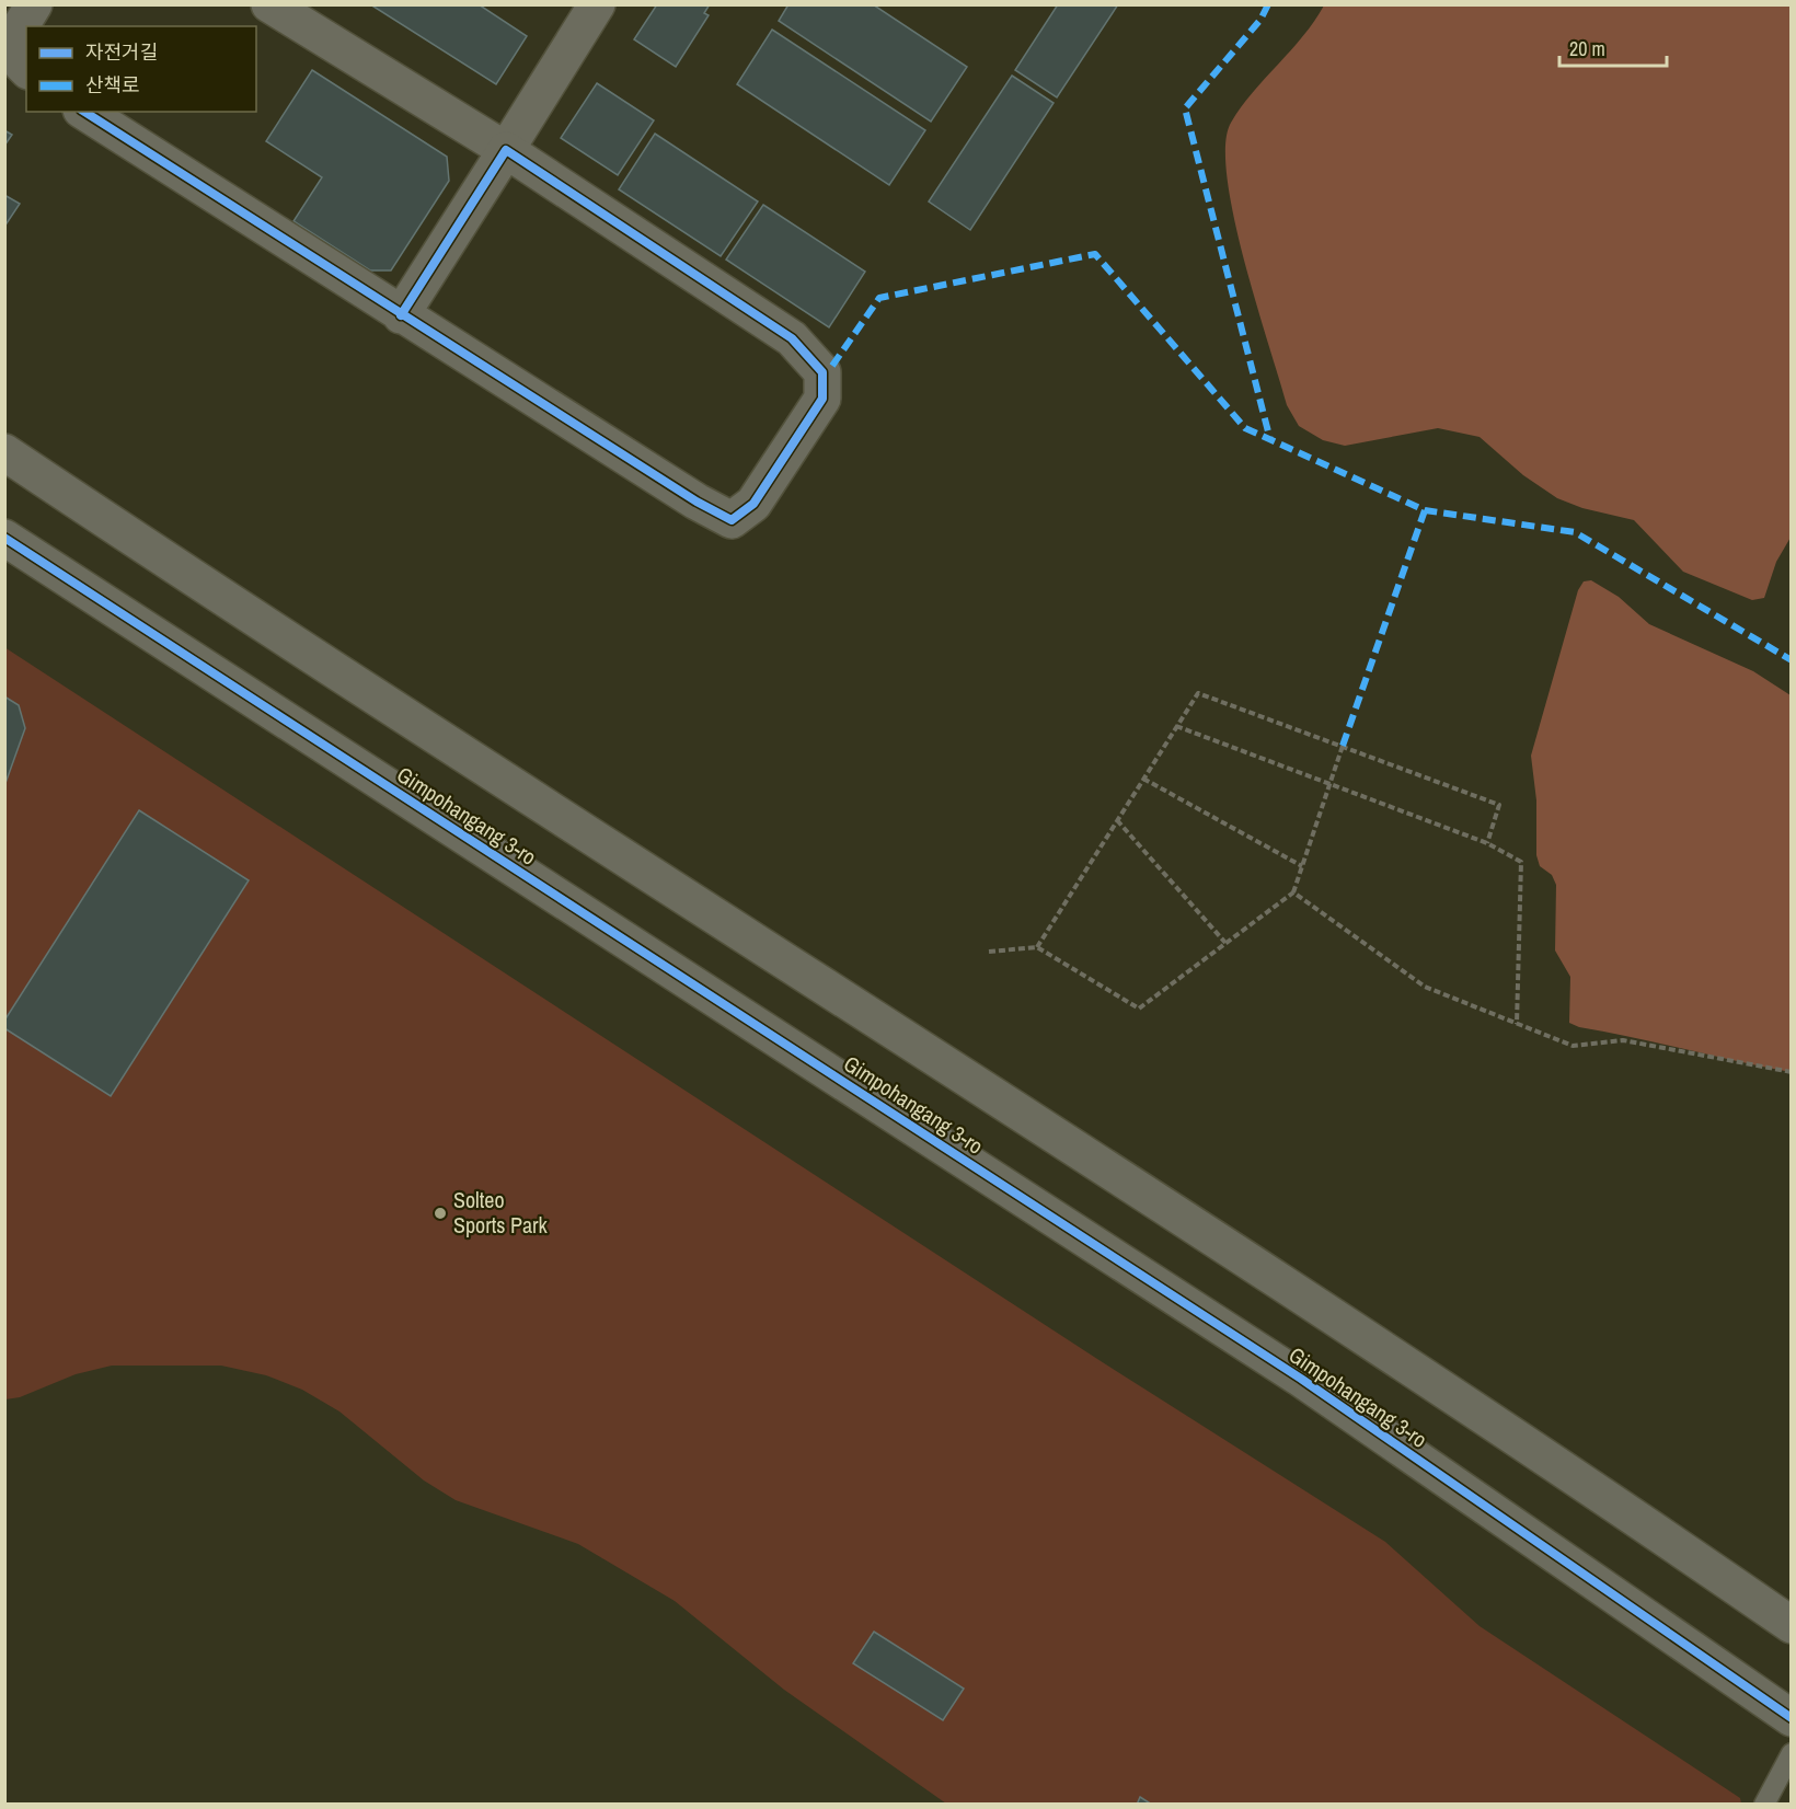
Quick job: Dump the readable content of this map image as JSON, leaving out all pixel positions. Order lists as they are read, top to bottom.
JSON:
{
  "streets": {
    "street": ["Gimpohangang 3-ro"]
  },
  "places": ["Solteo Sports Park"],
  "legend": ["자전거길", "산책로"],
  "scale_bar": "20 m"
}
